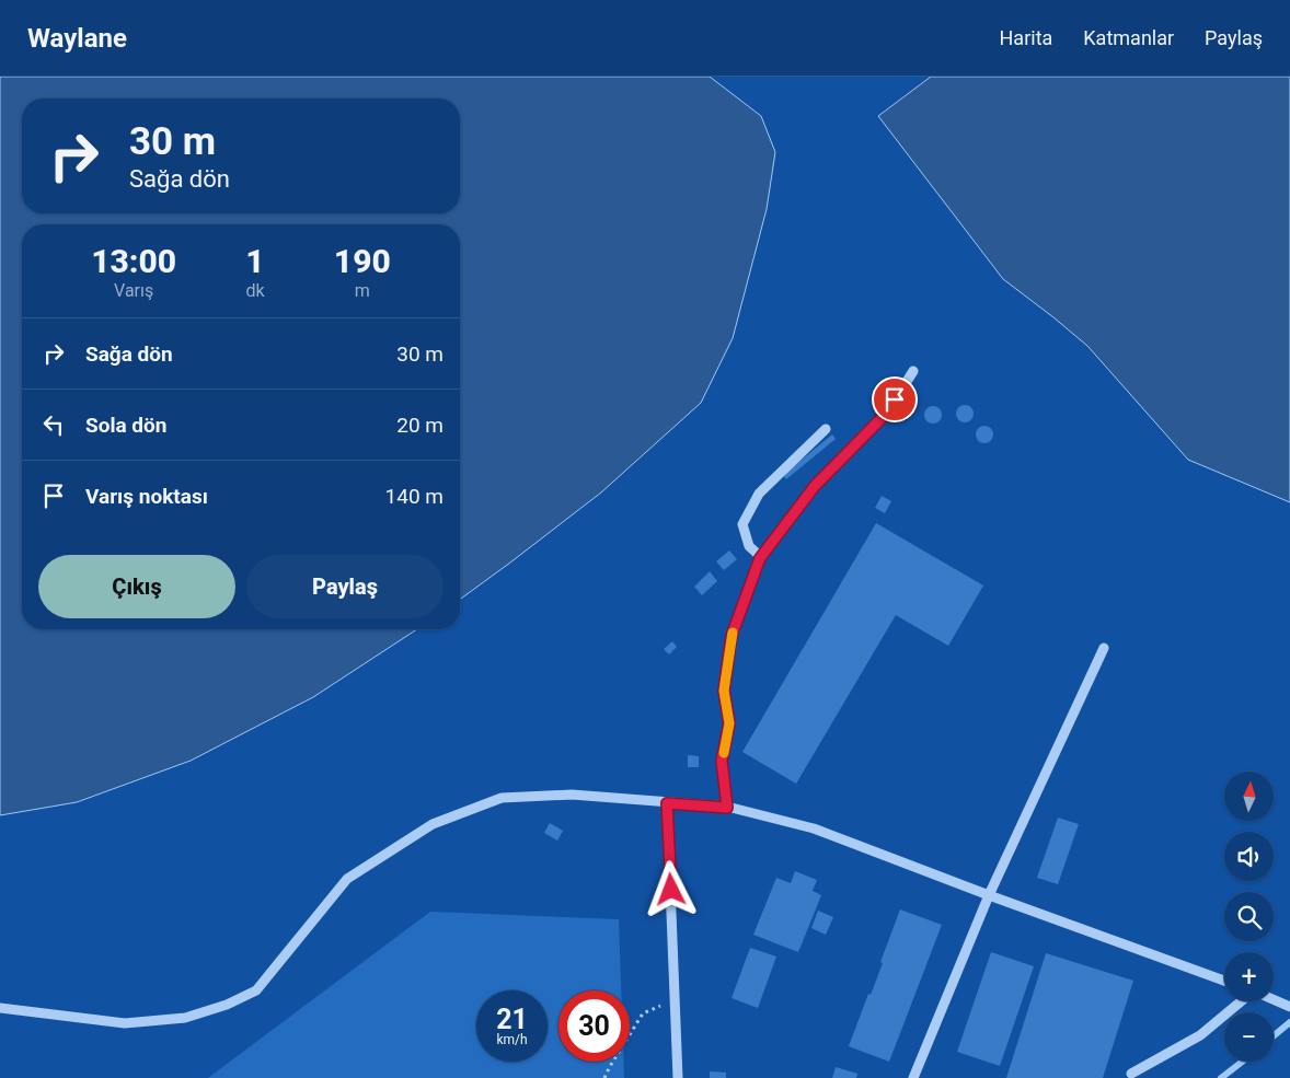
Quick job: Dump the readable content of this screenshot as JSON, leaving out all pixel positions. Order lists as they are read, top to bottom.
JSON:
{
  "north": "top",
  "page": {
    "header": "Waylane",
    "nav": ["Harita", "Katmanlar", "Paylaş"],
    "turn": ["30 m", "Sağa dön"],
    "eta": [
      "13:00",
      "Varış",
      "1",
      "dk",
      "190",
      "m"
    ],
    "list": [
      {
        "name": "Sağa dön",
        "value": "30 m"
      },
      {
        "name": "Sola dön",
        "value": "20 m"
      },
      {
        "name": "Varış noktası",
        "value": "140 m"
      }
    ],
    "buttons": ["Çıkış", "Paylaş"],
    "map_buttons": ["+", "−"],
    "speed": "21 km/h",
    "limit": "30"
  }
}
